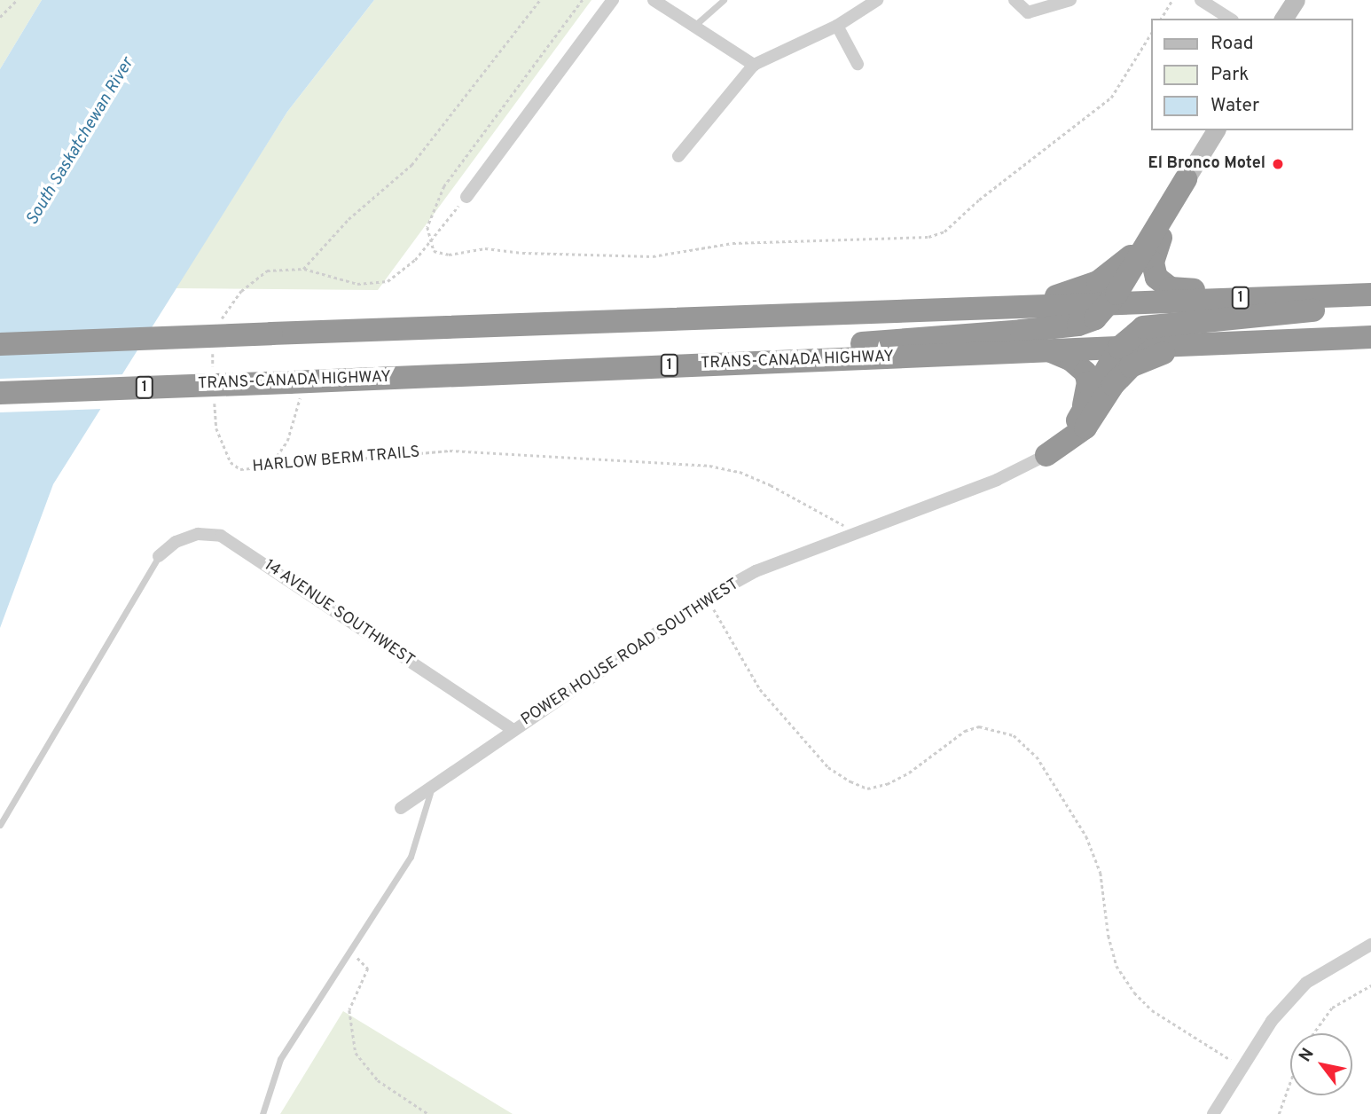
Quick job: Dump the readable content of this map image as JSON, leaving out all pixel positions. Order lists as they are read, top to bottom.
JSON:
{
  "streets": {
    "highway": ["1", "TRANS-CANADA HIGHWAY"],
    "street": ["14 AVENUE SOUTHWEST", "POWER HOUSE ROAD SOUTHWEST"],
    "path": ["HARLOW BERM TRAILS"]
  },
  "crossings": [
    ["HARLOW BERM TRAILS", "POWER HOUSE ROAD SOUTHWEST"],
    ["14 AVENUE SOUTHWEST", "POWER HOUSE ROAD SOUTHWEST"]
  ],
  "water": ["South Saskatchewan River"],
  "places": ["El Bronco Motel"],
  "legend": ["Road", "Park", "Water"],
  "north": "top left"
}
